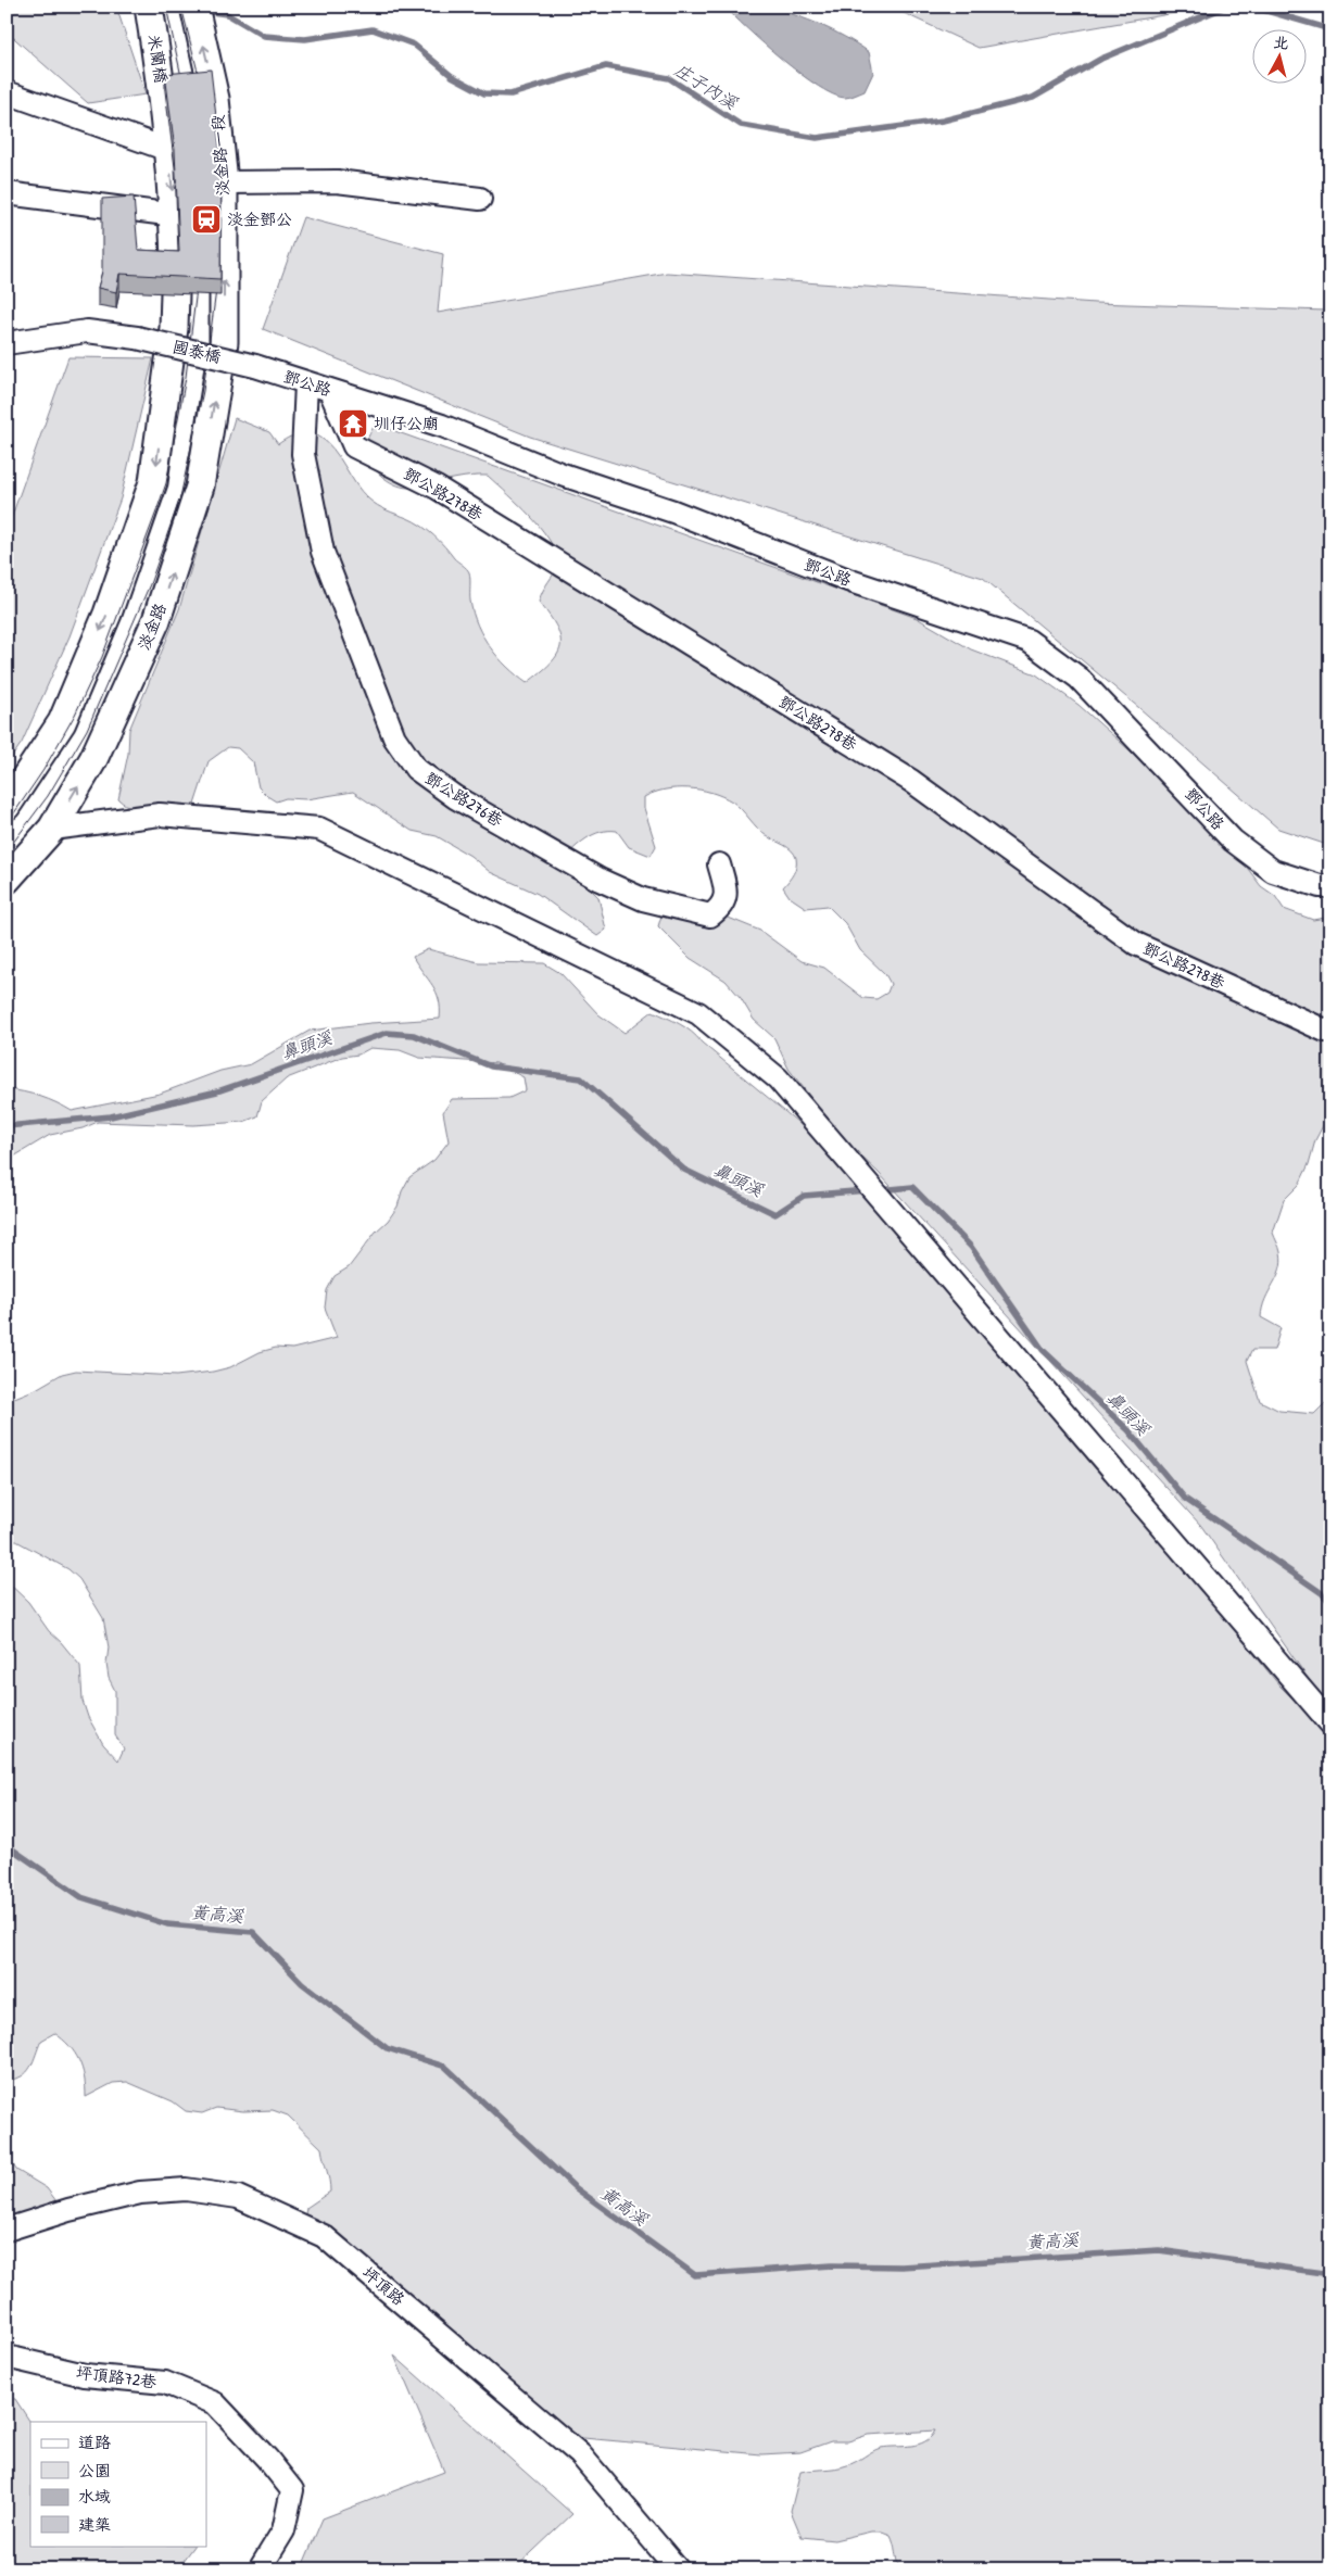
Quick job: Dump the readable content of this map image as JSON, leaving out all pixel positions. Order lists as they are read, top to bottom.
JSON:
{
  "streets": {
    "main road": ["米蘭橋", "淡金路一段", "淡金路"],
    "street": [
      "國泰橋",
      "鄧公路",
      "鄧公路278巷",
      "鄧公路276巷",
      "坪頂路",
      "坪頂路72巷"
    ]
  },
  "crossings": [
    ["淡金路一段", "淡金路"],
    ["國泰橋", "鄧公路"],
    ["鄧公路", "鄧公路278巷"],
    ["鄧公路", "鄧公路276巷"]
  ],
  "water": ["庄子內溪", "鼻頭溪", "黃高溪"],
  "places": {
    "station": ["淡金鄧公"],
    "temple": ["圳仔公廟"]
  },
  "legend": [
    "道路",
    "公園",
    "水域",
    "建築"
  ],
  "north": "top"
}
